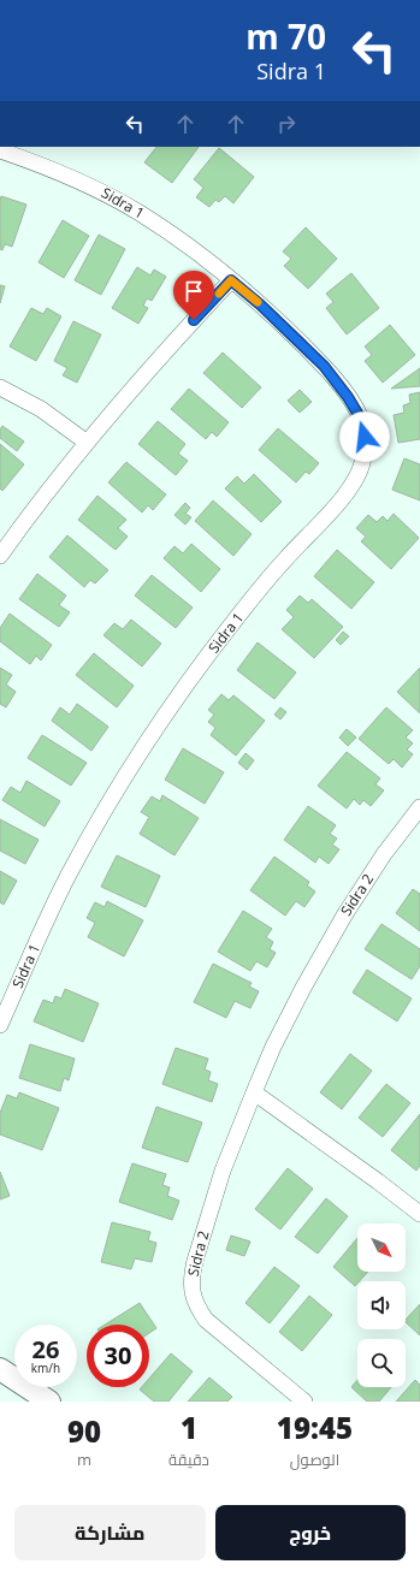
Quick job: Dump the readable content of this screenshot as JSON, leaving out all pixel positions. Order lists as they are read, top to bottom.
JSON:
{
  "streets": {
    "street": ["Sidra 1", "Sidra 2"]
  },
  "north": "bottom right",
  "page": {
    "turn": ["70 m", "Sidra 1"],
    "speed": "26 km/h",
    "limit": "30",
    "eta": [
      "19:45",
      "الوصول",
      "1",
      "دقيقة",
      "90",
      "m"
    ],
    "buttons": ["خروج", "مشاركة"]
  }
}
